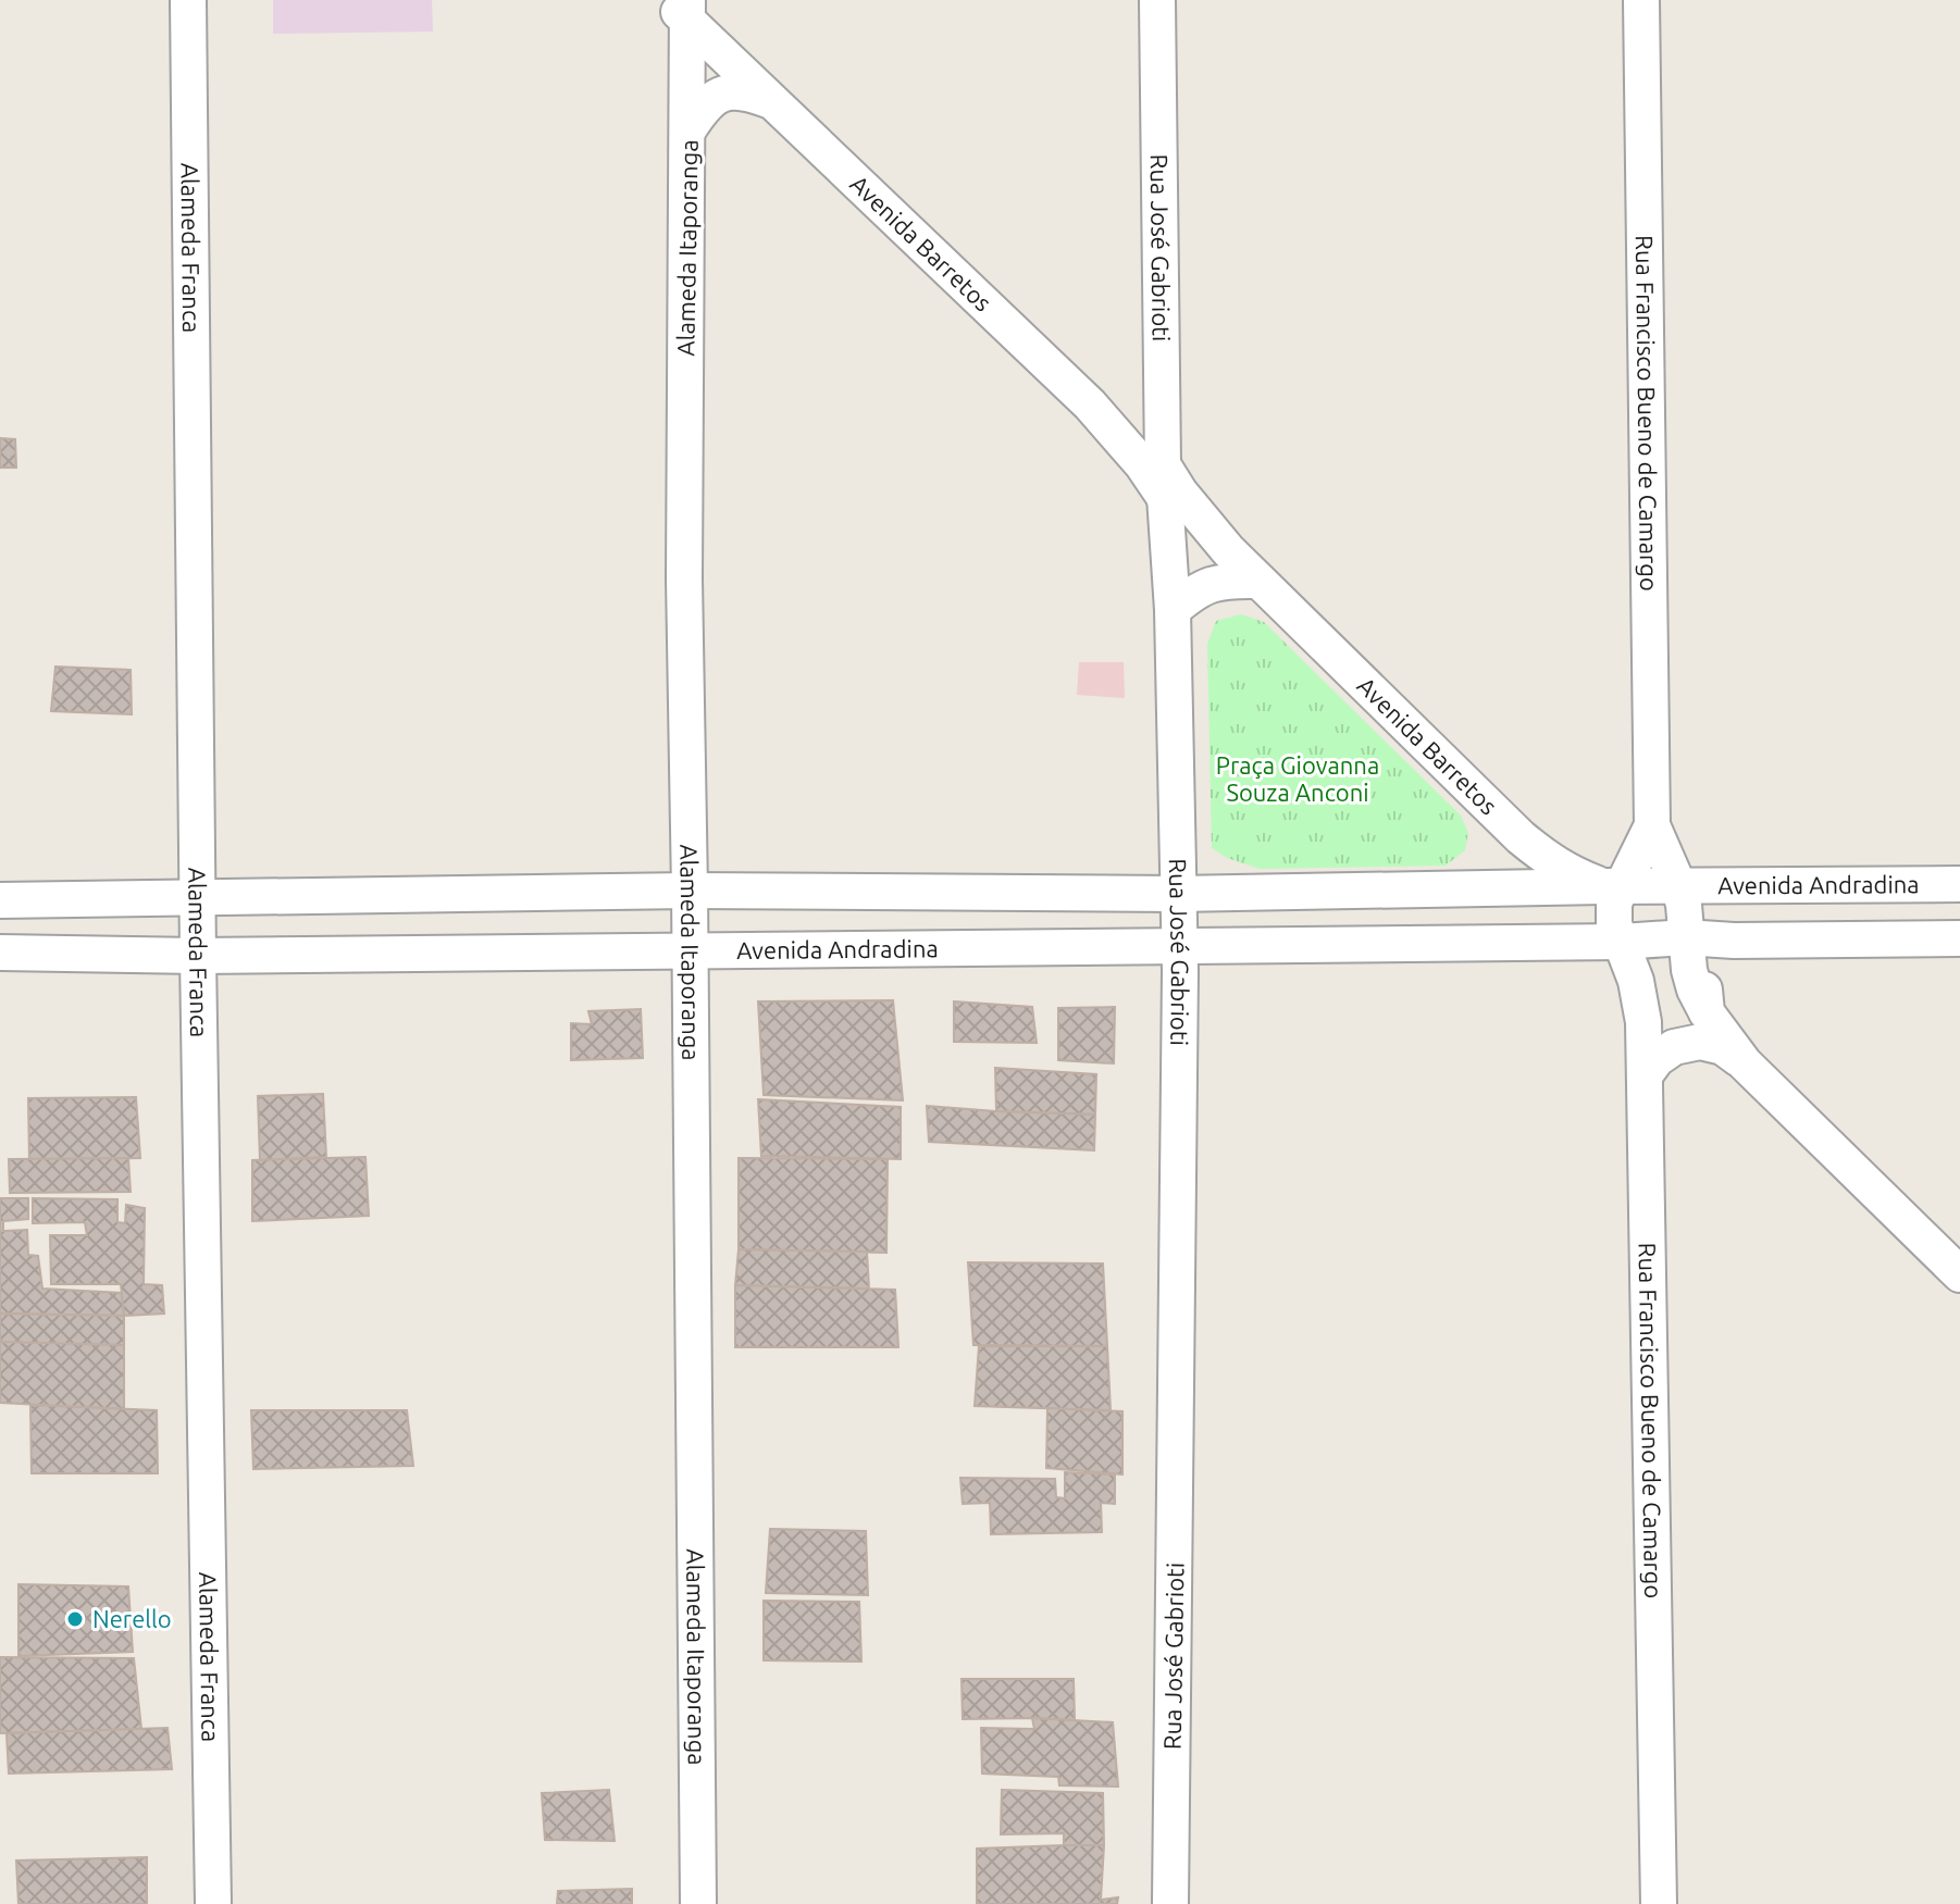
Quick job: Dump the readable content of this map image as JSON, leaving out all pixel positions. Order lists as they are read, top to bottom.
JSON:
{
  "streets": {
    "street": [
      "Avenida Barretos",
      "Alameda Franca",
      "Alameda Itaporanga",
      "Rua José Gabrioti",
      "Rua Francisco Bueno de Camargo",
      "Avenida Andradina"
    ]
  },
  "crossings": [
    ["Avenida Barretos", "Alameda Itaporanga"],
    ["Avenida Barretos", "Rua José Gabrioti"],
    ["Avenida Barretos", "Rua Francisco Bueno de Camargo"],
    ["Avenida Barretos", "Avenida Andradina"],
    ["Alameda Franca", "Avenida Andradina"],
    ["Alameda Itaporanga", "Avenida Andradina"],
    ["Rua José Gabrioti", "Avenida Andradina"],
    ["Rua Francisco Bueno de Camargo", "Avenida Andradina"]
  ],
  "parks": ["Praça Giovanna Souza Anconi"],
  "places": ["Nerello"]
}
